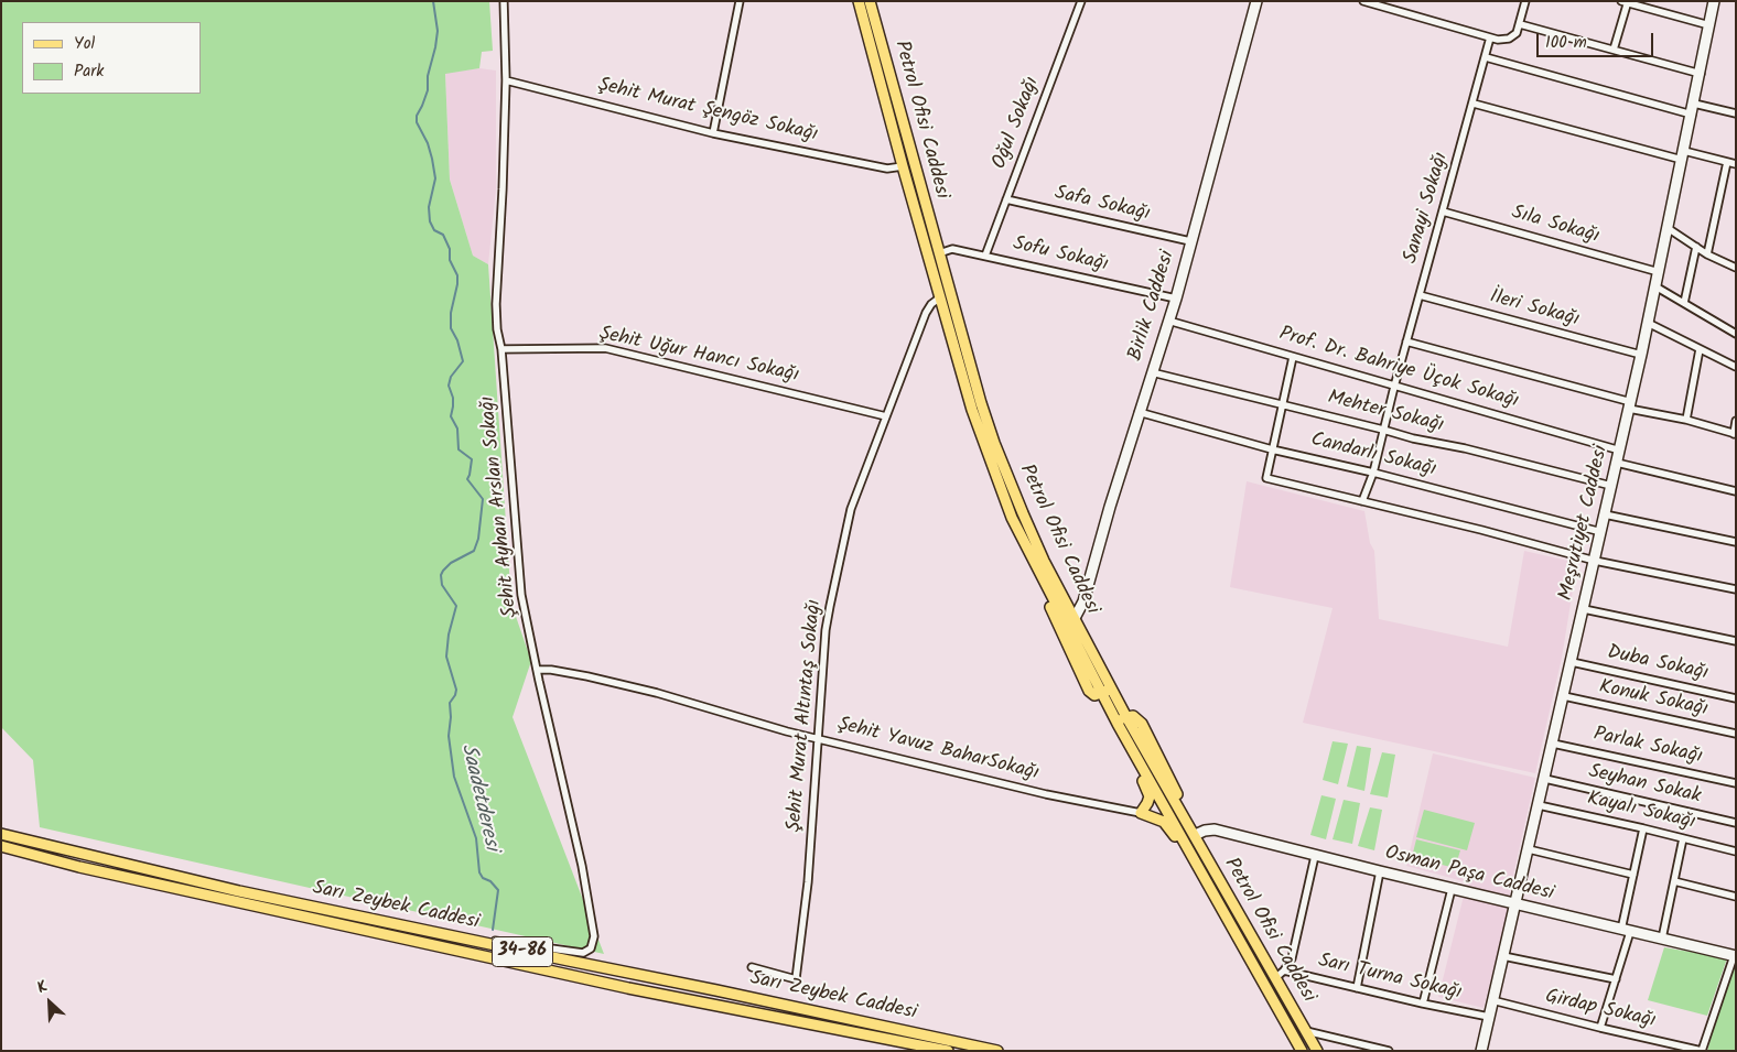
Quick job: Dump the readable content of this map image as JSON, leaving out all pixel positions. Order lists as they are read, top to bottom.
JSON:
{
  "streets": {
    "main road": [
      "Petrol Ofisi Caddesi",
      "Birlik Caddesi",
      "Meşrutiyet Caddesi",
      "Osman Paşa Caddesi",
      "Sarı Zeybek Caddesi",
      "34-86"
    ],
    "street": [
      "Şehit Murat Şengöz Sokağı",
      "Oğul Sokağı",
      "Safa Sokağı",
      "Sanayi Sokağı",
      "Sıla Sokağı",
      "Sofu Sokağı",
      "İleri Sokağı",
      "Şehit Uğur Hancı Sokağı",
      "Prof. Dr. Bahriye Üçok Sokağı",
      "Mehter Sokağı",
      "Candarlı Sokağı",
      "Şehit Ayhan Arslan Sokağı",
      "Duba Sokağı",
      "Konuk Sokağı",
      "Şehit Murat Altıntaş Sokağı",
      "Parlak Sokağı",
      "Şehit Yavuz BaharSokağı",
      "Seyhan Sokak",
      "Kayalı Sokağı",
      "Sarı Turna Sokağı",
      "Girdap Sokağı"
    ]
  },
  "crossings": [
    ["Şehit Murat Şengöz Sokağı", "Petrol Ofisi Caddesi"],
    ["Şehit Murat Şengöz Sokağı", "Şehit Ayhan Arslan Sokağı"],
    ["Petrol Ofisi Caddesi", "Sofu Sokağı"],
    ["Petrol Ofisi Caddesi", "Birlik Caddesi"],
    ["Petrol Ofisi Caddesi", "Şehit Murat Altıntaş Sokağı"],
    ["Petrol Ofisi Caddesi", "Osman Paşa Caddesi"],
    ["Oğul Sokağı", "Safa Sokağı"],
    ["Oğul Sokağı", "Sofu Sokağı"],
    ["Safa Sokağı", "Birlik Caddesi"],
    ["Sanayi Sokağı", "Sıla Sokağı"],
    ["Sanayi Sokağı", "İleri Sokağı"],
    ["Sanayi Sokağı", "Prof. Dr. Bahriye Üçok Sokağı"],
    ["Sanayi Sokağı", "Mehter Sokağı"],
    ["Sanayi Sokağı", "Candarlı Sokağı"],
    ["Sıla Sokağı", "Meşrutiyet Caddesi"],
    ["Sofu Sokağı", "Birlik Caddesi"],
    ["Birlik Caddesi", "Prof. Dr. Bahriye Üçok Sokağı"],
    ["Birlik Caddesi", "Mehter Sokağı"],
    ["Birlik Caddesi", "Candarlı Sokağı"],
    ["İleri Sokağı", "Meşrutiyet Caddesi"],
    ["Şehit Uğur Hancı Sokağı", "Şehit Ayhan Arslan Sokağı"],
    ["Şehit Uğur Hancı Sokağı", "Şehit Murat Altıntaş Sokağı"],
    ["Prof. Dr. Bahriye Üçok Sokağı", "Meşrutiyet Caddesi"],
    ["Mehter Sokağı", "Meşrutiyet Caddesi"],
    ["Candarlı Sokağı", "Meşrutiyet Caddesi"],
    ["Şehit Ayhan Arslan Sokağı", "Şehit Yavuz BaharSokağı"],
    ["Şehit Ayhan Arslan Sokağı", "Sarı Zeybek Caddesi"],
    ["Meşrutiyet Caddesi", "Duba Sokağı"],
    ["Meşrutiyet Caddesi", "Konuk Sokağı"],
    ["Meşrutiyet Caddesi", "Parlak Sokağı"],
    ["Meşrutiyet Caddesi", "Seyhan Sokak"],
    ["Meşrutiyet Caddesi", "Kayalı Sokağı"],
    ["Meşrutiyet Caddesi", "Osman Paşa Caddesi"],
    ["Meşrutiyet Caddesi", "Sarı Turna Sokağı"],
    ["Meşrutiyet Caddesi", "Girdap Sokağı"],
    ["Şehit Murat Altıntaş Sokağı", "Şehit Yavuz BaharSokağı"],
    ["Sarı Zeybek Caddesi", "34-86"]
  ],
  "water": ["Saadetderesi"],
  "legend": ["Yol", "Park"],
  "scale_bar": "100 m",
  "north": "top left"
}
